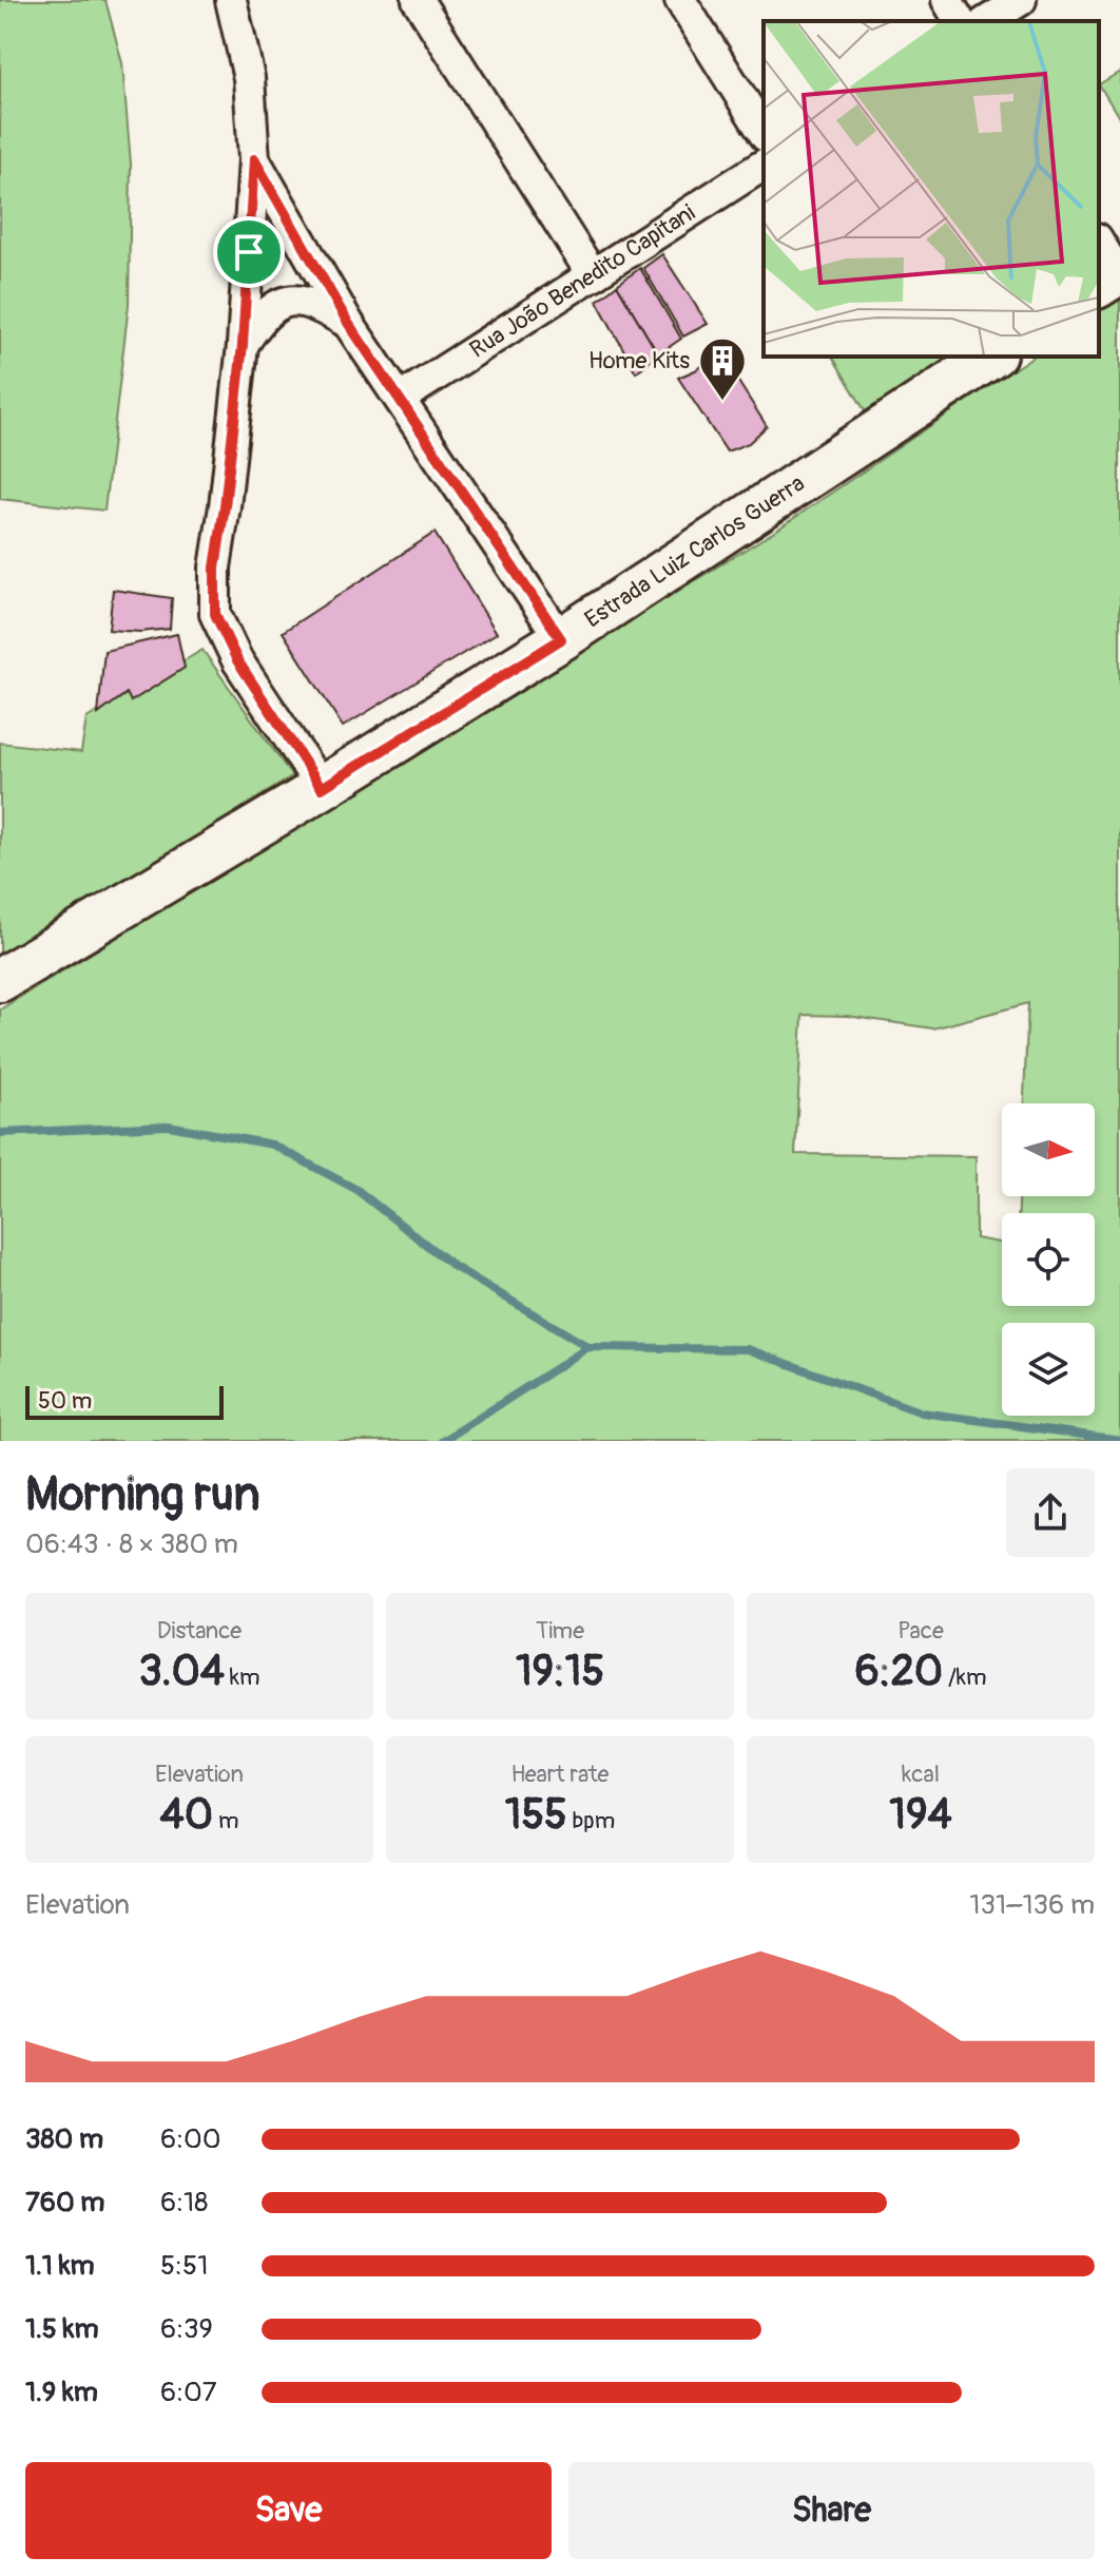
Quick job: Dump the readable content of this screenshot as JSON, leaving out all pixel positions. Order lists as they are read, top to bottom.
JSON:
{
  "streets": {
    "street": ["Rua João Benedito Capitani", "Estrada Luiz Carlos Guerra"]
  },
  "places": {
    "building": ["Home Kits"]
  },
  "scale_bar": "50 m",
  "north": "right",
  "page": {
    "scale": "50 m",
    "heading": ["Morning run", "06:43 · 8 × 380 m"],
    "stats": [
      ["Distance", "3.04 km"],
      ["Time", "19:15"],
      ["Pace", "6:20 /km"],
      ["Elevation", "40 m"],
      ["Heart rate", "155 bpm"],
      ["kcal", "194"]
    ],
    "chart": ["Elevation", "131–136 m"],
    "list": [
      {
        "name": "380 m",
        "note": "6:00"
      },
      {
        "name": "760 m",
        "note": "6:18"
      },
      {
        "name": "1.1 km",
        "note": "5:51"
      },
      {
        "name": "1.5 km",
        "note": "6:39"
      },
      {
        "name": "1.9 km",
        "note": "6:07"
      }
    ],
    "buttons": ["Save", "Share"]
  }
}
